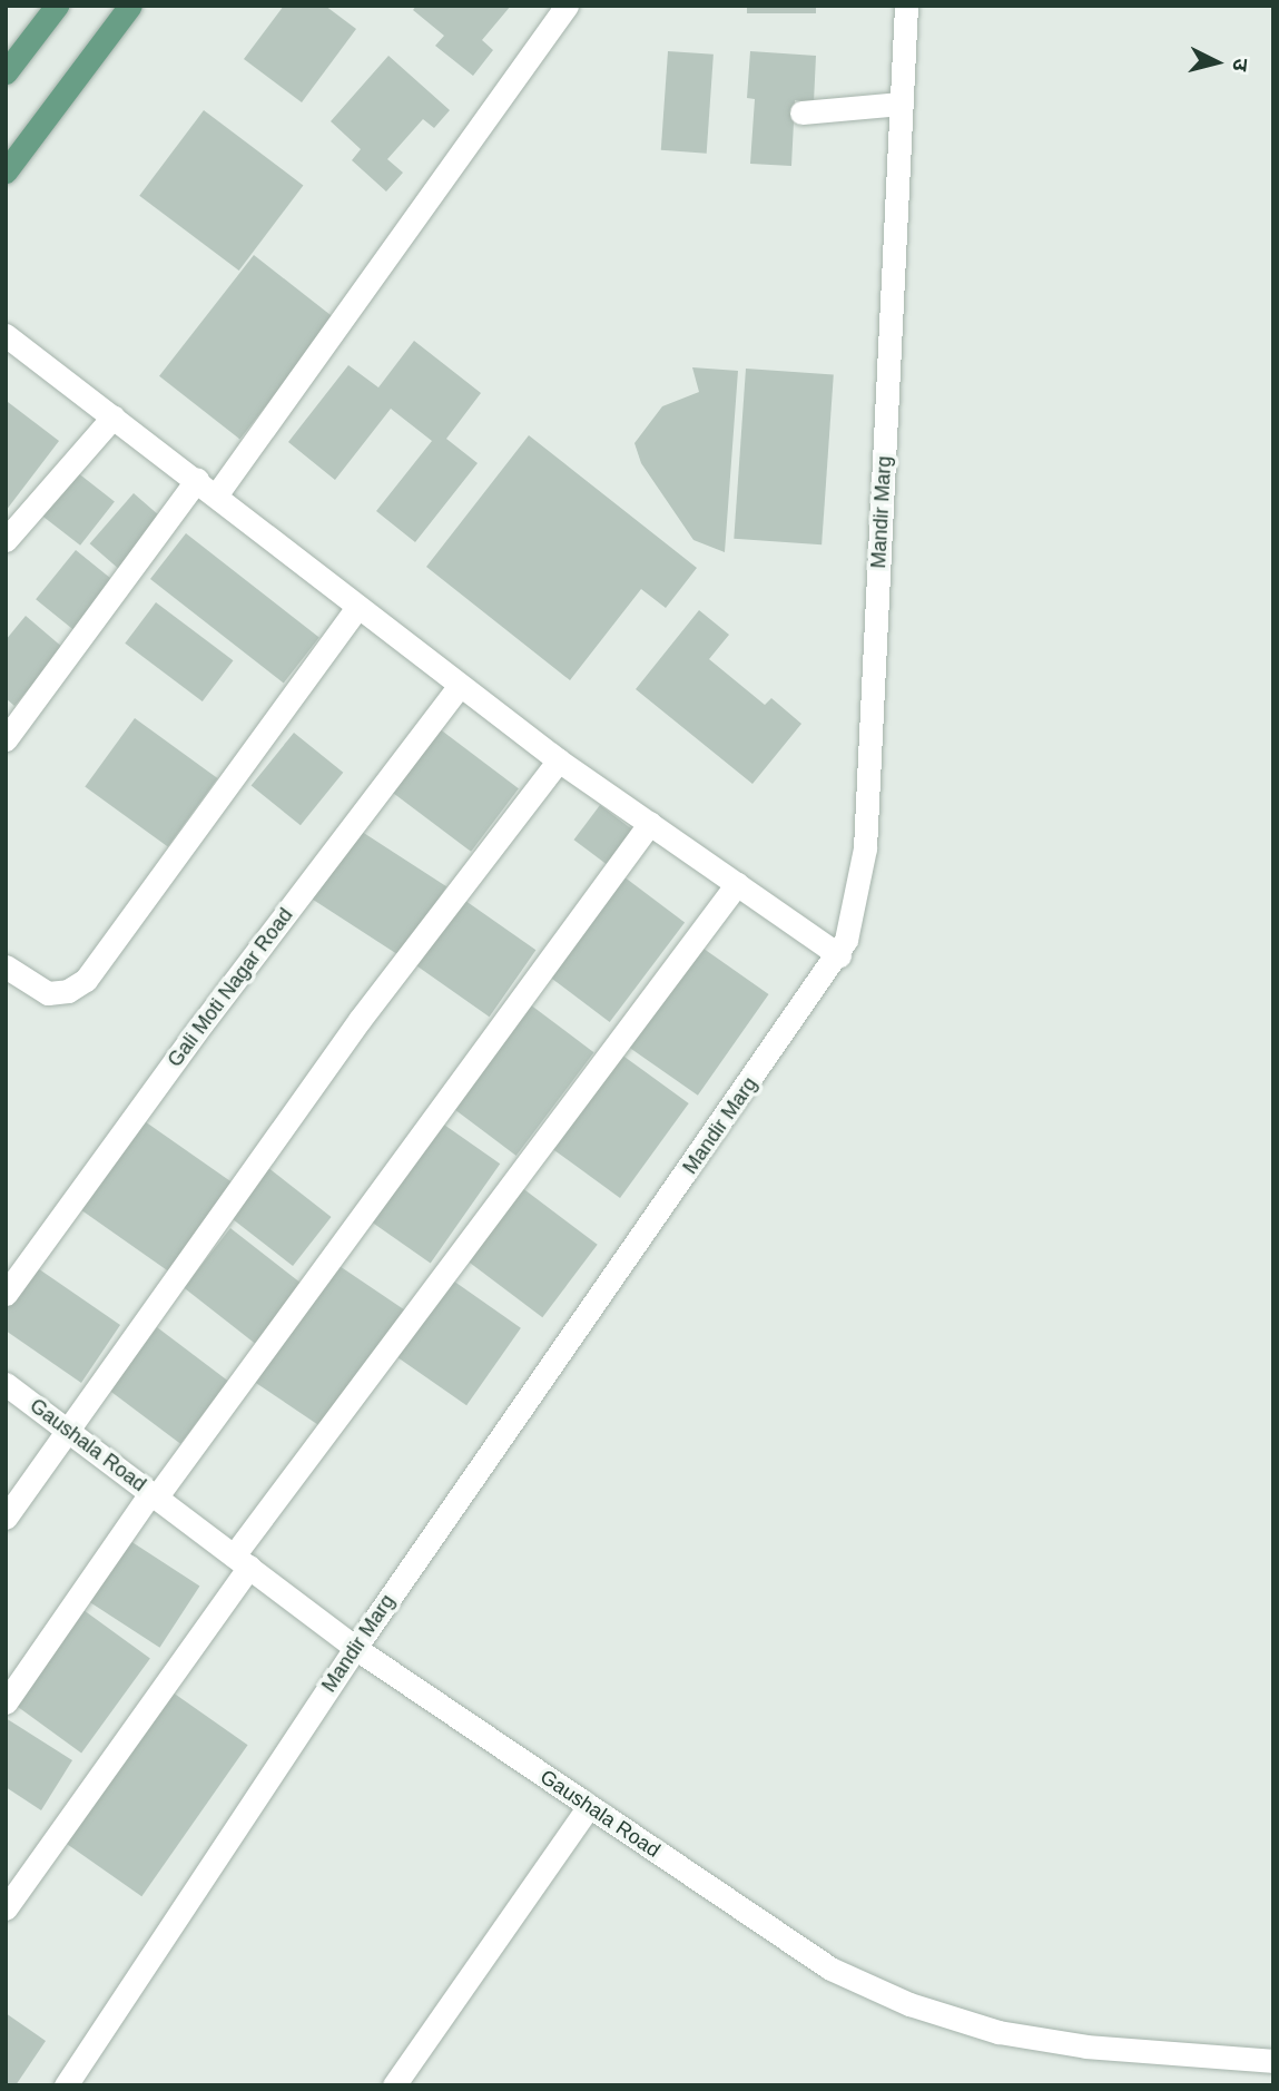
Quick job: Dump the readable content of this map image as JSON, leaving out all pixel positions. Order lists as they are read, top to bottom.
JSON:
{
  "streets": {
    "street": ["Mandir Marg", "Gali Moti Nagar Road", "Gaushala Road"]
  },
  "crossings": [
    ["Mandir Marg", "Gaushala Road"]
  ],
  "north": "right"
}
